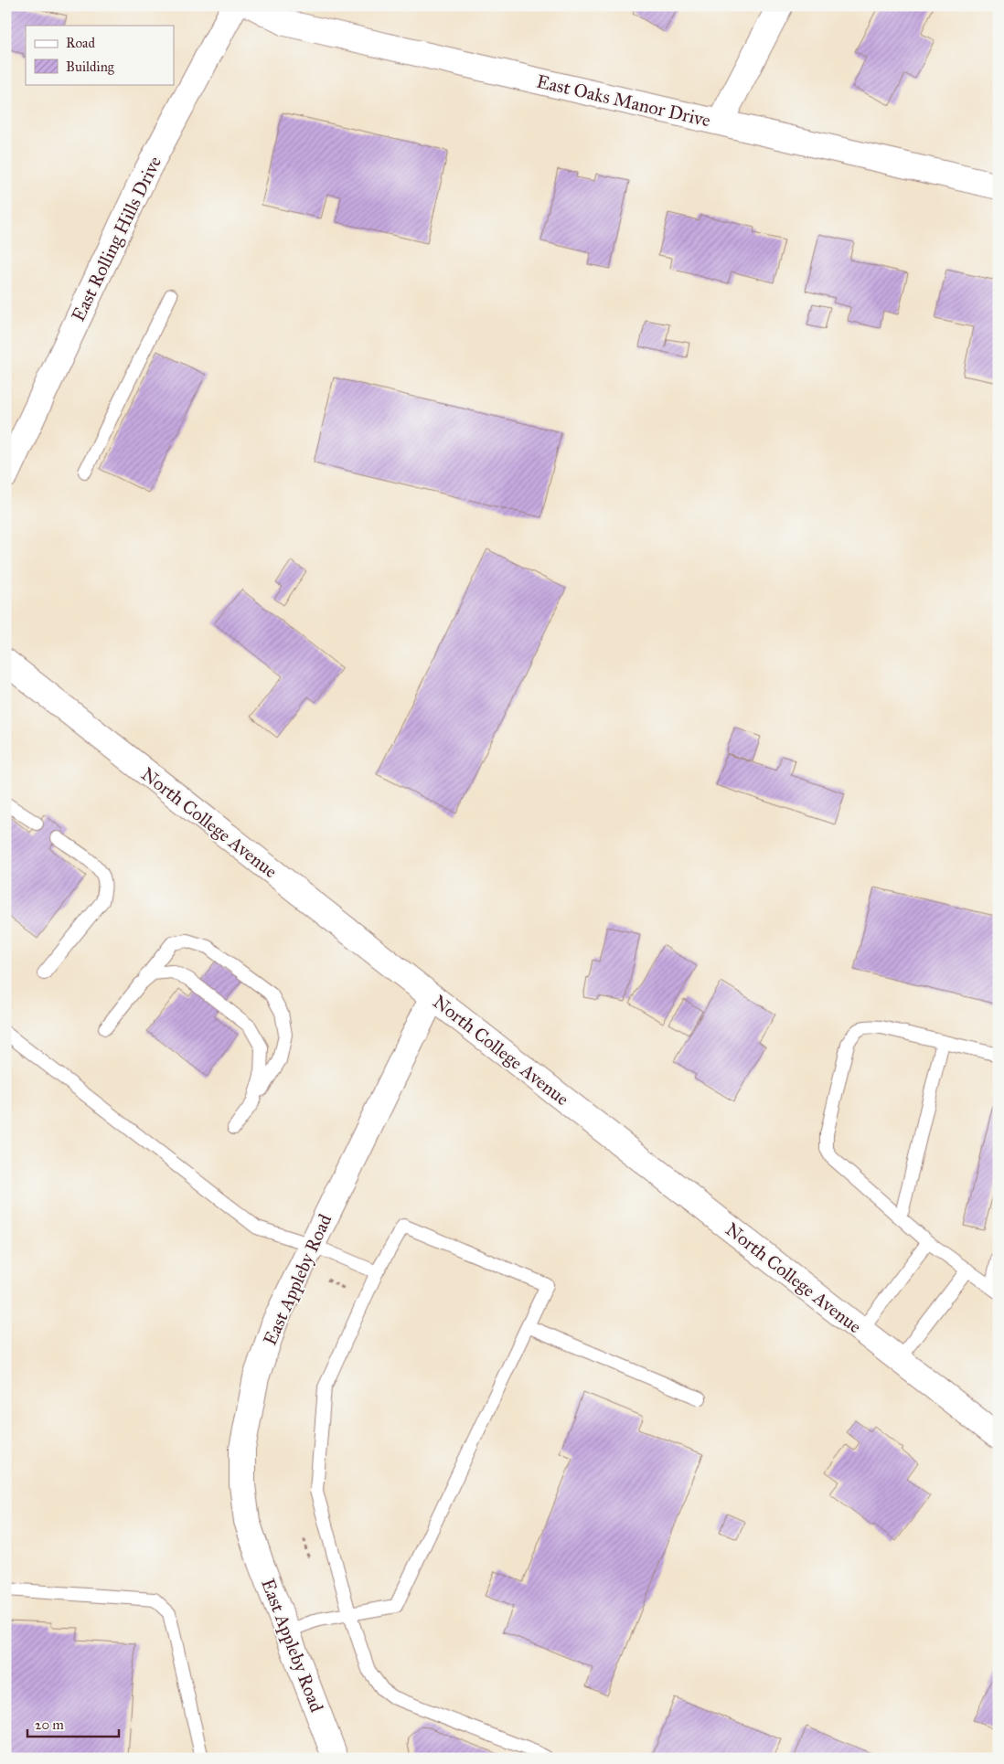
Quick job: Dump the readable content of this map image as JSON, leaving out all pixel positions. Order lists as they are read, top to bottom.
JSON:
{
  "streets": {
    "street": [
      "East Oaks Manor Drive",
      "East Rolling Hills Drive",
      "North College Avenue",
      "East Appleby Road"
    ]
  },
  "crossings": [
    ["North College Avenue", "East Appleby Road"]
  ],
  "legend": ["Road", "Building"],
  "scale_bar": "20 m"
}
